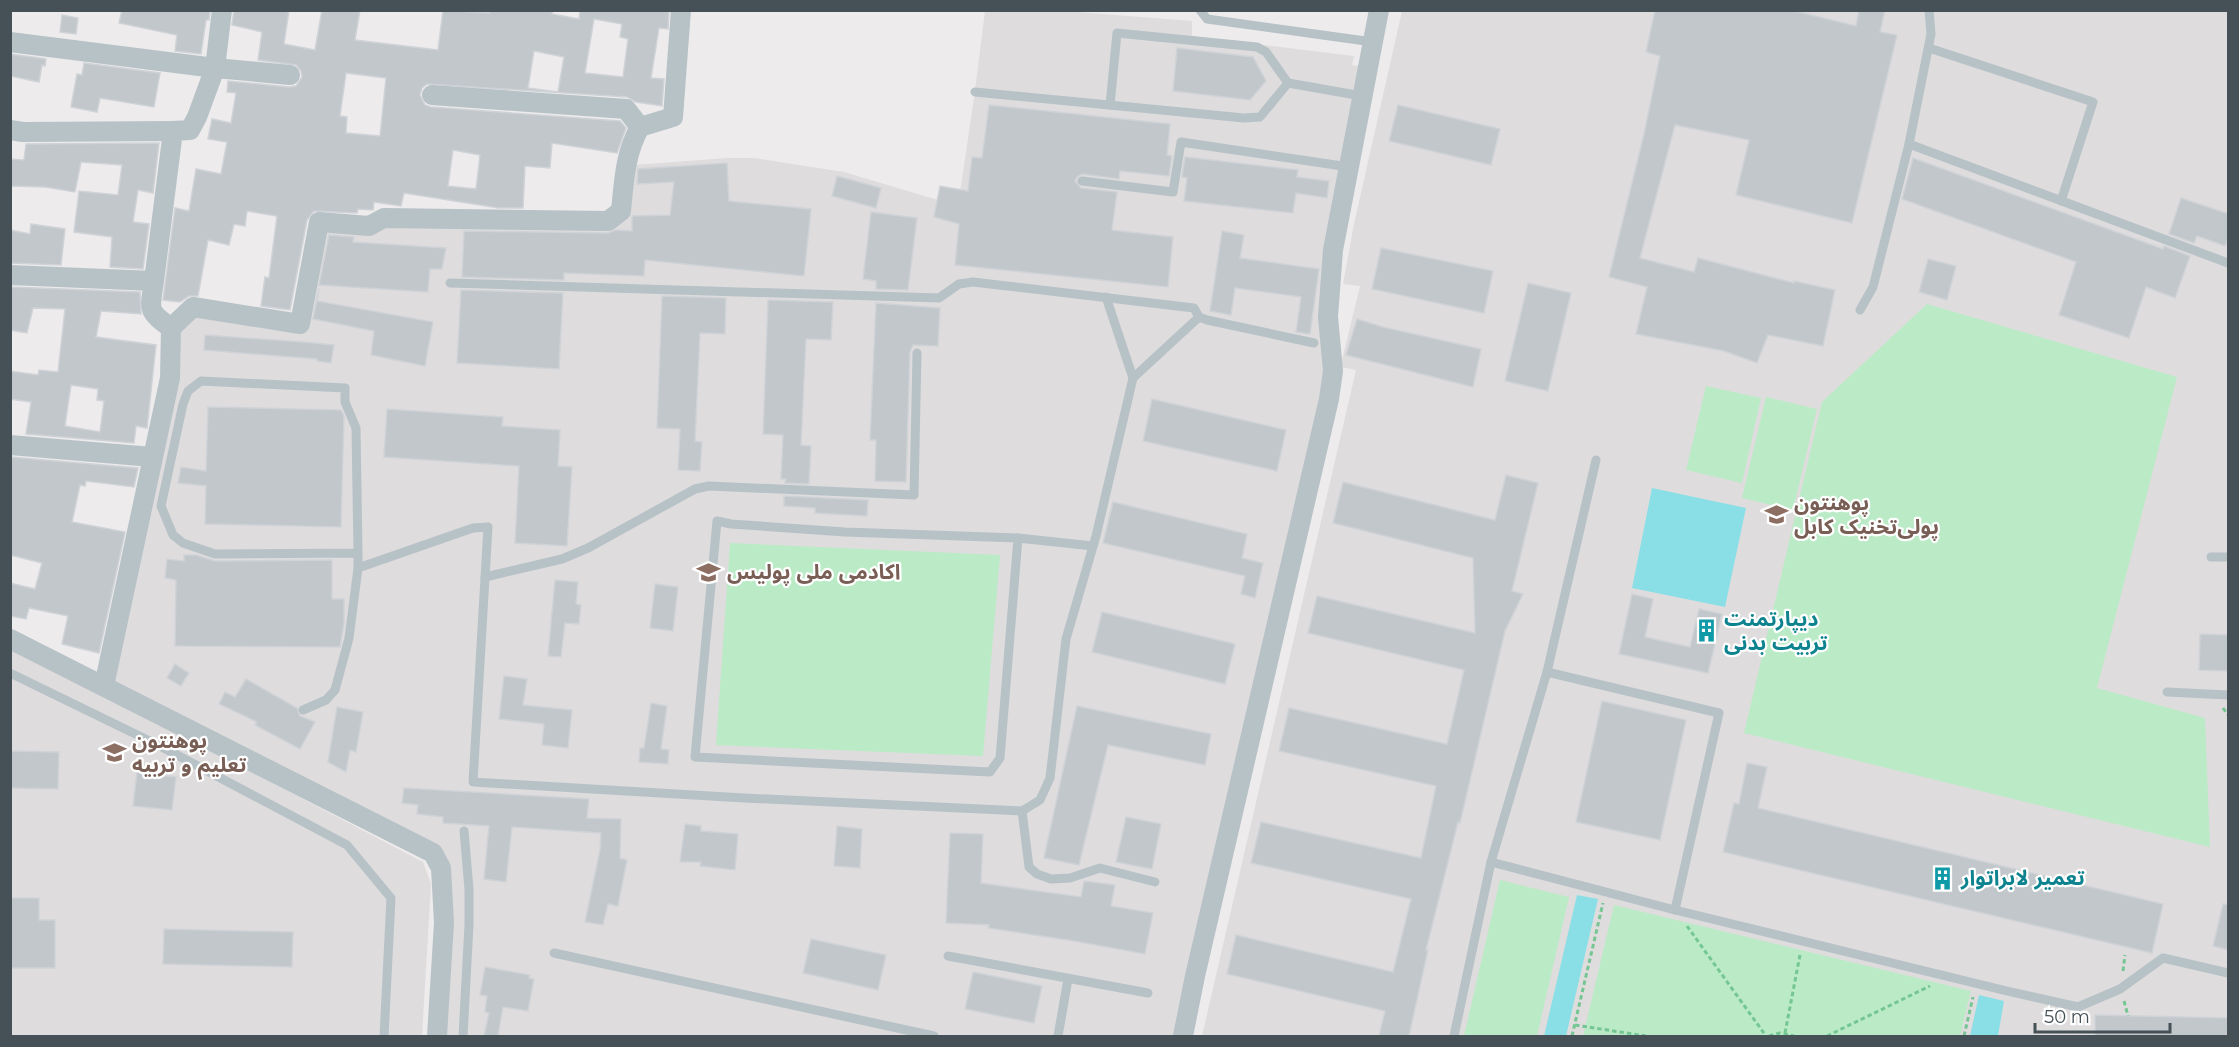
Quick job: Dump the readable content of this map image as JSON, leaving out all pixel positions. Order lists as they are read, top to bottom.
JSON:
{
  "places": {
    "school or university": ["پوهنتون پولی‌تخنیک کابل", "اکادمی ملی پولیس", "پوهنتون تعلیم و تربیه"],
    "building": ["دیپارتمنت تربیت بدنی", "تعمیر لابراتوار"]
  },
  "scale_bar": "50 m"
}
